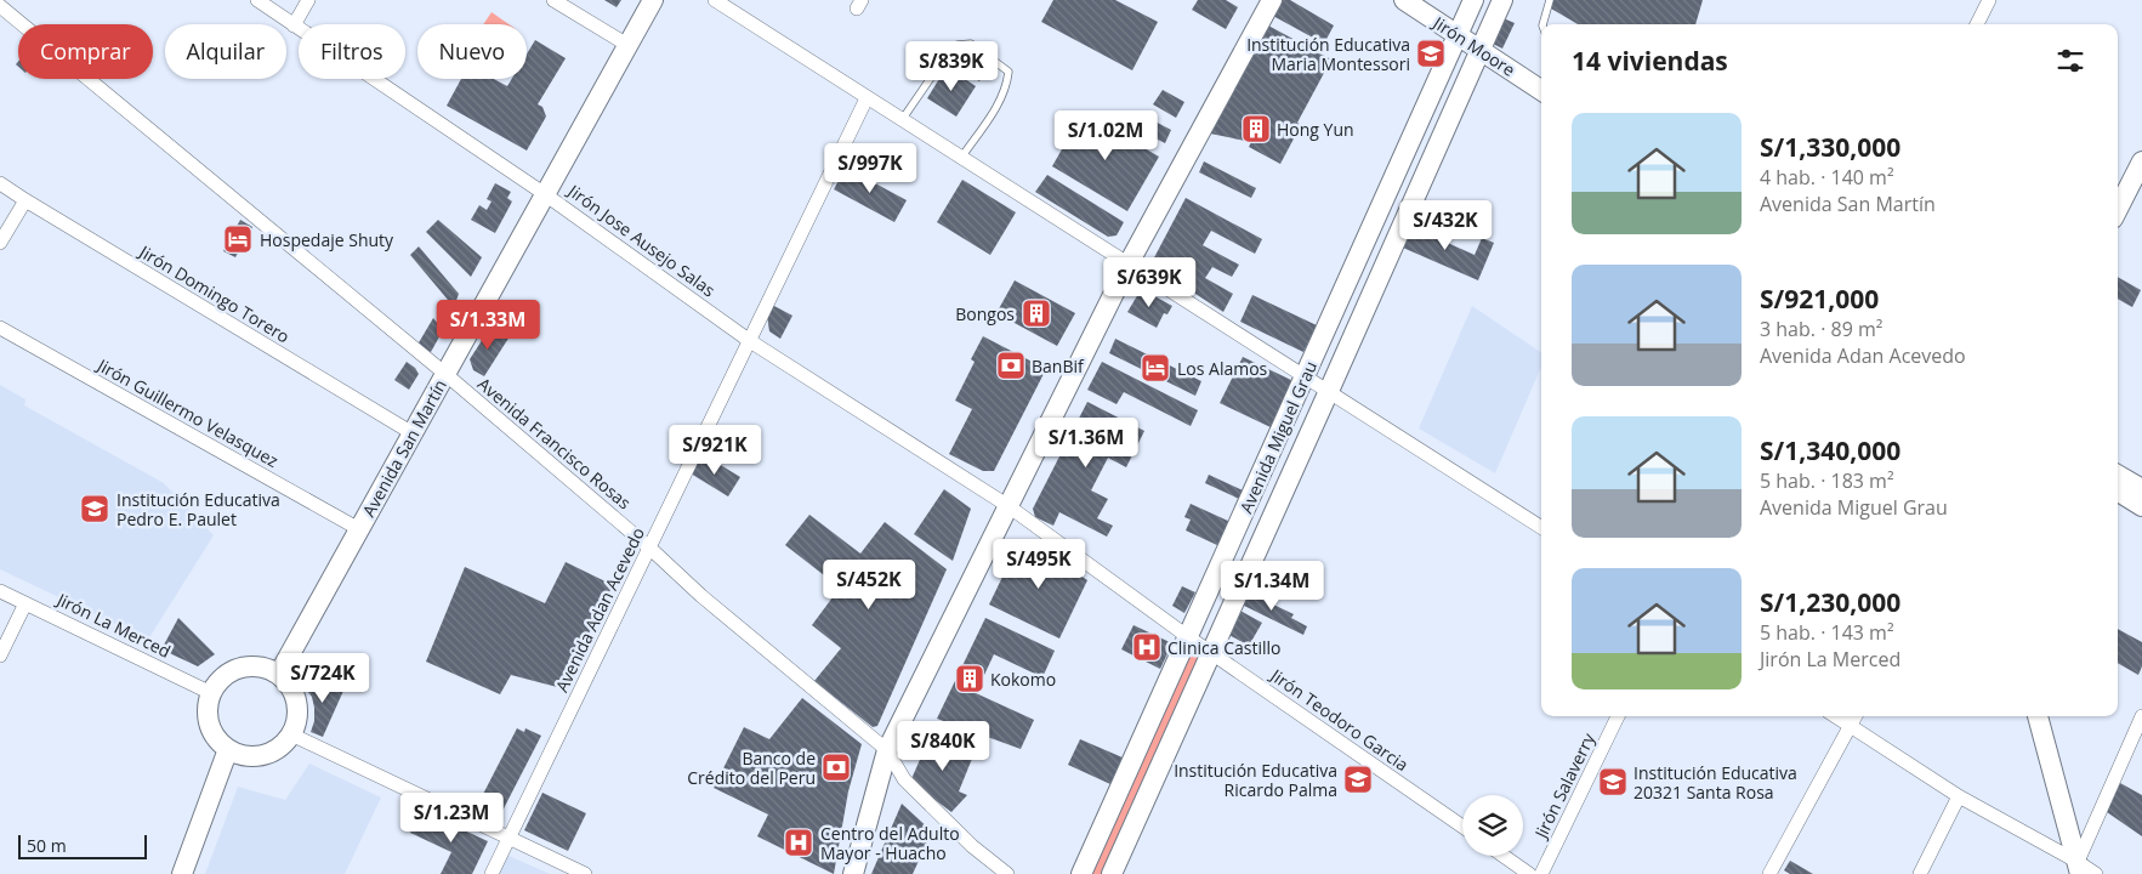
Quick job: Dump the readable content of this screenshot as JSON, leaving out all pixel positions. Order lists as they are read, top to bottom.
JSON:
{
  "streets": {
    "street": [
      "Jirón Moore",
      "Jirón Jose Ausejo Salas",
      "Jirón Domingo Torero",
      "Jirón Guillermo Velasquez",
      "Avenida Miguel Grau",
      "Avenida Francisco Rosas",
      "Avenida San Martín",
      "Avenida Adan Acevedo",
      "Jirón La Merced",
      "Jirón Teodoro Garcia",
      "Jirón Salaverry"
    ]
  },
  "crossings": [
    ["Jirón Moore", "Avenida Miguel Grau"],
    ["Jirón Jose Ausejo Salas", "Avenida San Martín"],
    ["Jirón Jose Ausejo Salas", "Avenida Adan Acevedo"],
    ["Jirón Jose Ausejo Salas", "Jirón Teodoro Garcia"],
    ["Jirón Domingo Torero", "Avenida San Martín"],
    ["Jirón Guillermo Velasquez", "Avenida San Martín"],
    ["Avenida Miguel Grau", "Jirón Teodoro Garcia"],
    ["Avenida Francisco Rosas", "Avenida San Martín"],
    ["Avenida Francisco Rosas", "Avenida Adan Acevedo"],
    ["Avenida San Martín", "Jirón La Merced"]
  ],
  "places": {
    "school or university": [
      "Institución Educativa Maria Montessori",
      "Institución Educativa Pedro E. Paulet",
      "Institución Educativa Ricardo Palma",
      "Institución Educativa 20321 Santa Rosa"
    ],
    "building": ["Hong Yun", "Bongos", "Kokomo"],
    "hotel": ["Hospedaje Shuty", "Los Alamos"],
    "bank": ["BanBif", "Banco de Crédito del Peru"],
    "hospital": ["Clinica Castillo", "Centro del Adulto Mayor - Huacho"]
  },
  "scale_bar": "50 m",
  "page": {
    "chip": [
      "Comprar",
      "Alquilar",
      "Filtros",
      "Nuevo"
    ],
    "heading": "14 viviendas",
    "price": [
      "S/839K",
      "S/1.02M",
      "S/997K",
      "S/432K",
      "S/639K",
      "S/1.33M",
      "S/1.36M",
      "S/921K",
      "S/495K",
      "S/452K",
      "S/1.34M",
      "S/724K",
      "S/840K",
      "S/1.23M"
    ],
    "list": [
      {
        "name": "S/1,330,000",
        "note": "4 hab. · 140 m² · Avenida San Martín"
      },
      {
        "name": "S/921,000",
        "note": "3 hab. · 89 m² · Avenida Adan Acevedo"
      },
      {
        "name": "S/1,340,000",
        "note": "5 hab. · 183 m² · Avenida Miguel Grau"
      },
      {
        "name": "S/1,230,000",
        "note": "5 hab. · 143 m² · Jirón La Merced"
      }
    ],
    "scale": "50 m"
  }
}
